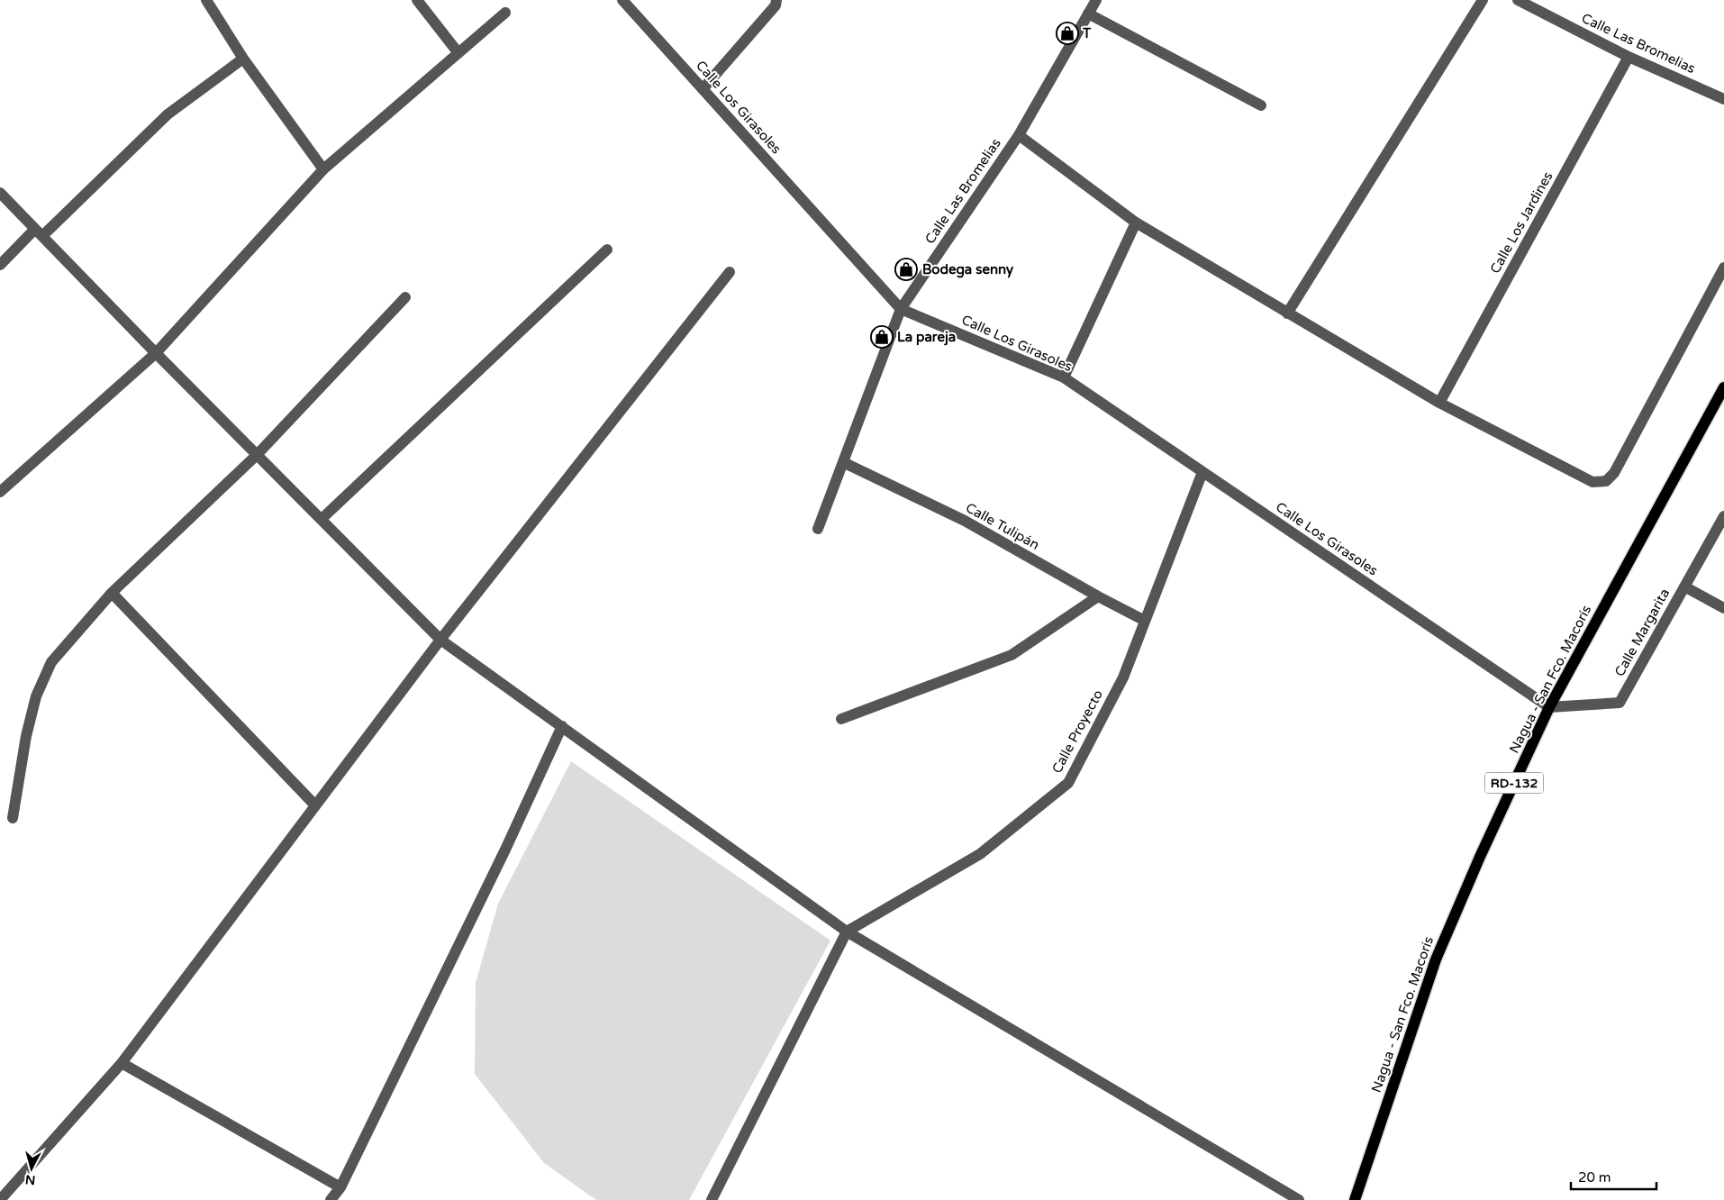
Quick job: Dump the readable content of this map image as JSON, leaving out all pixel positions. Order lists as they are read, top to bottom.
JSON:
{
  "streets": {
    "main road": ["Nagua - San Fco. Macorís", "RD-132"],
    "street": [
      "Calle Las Bromelias",
      "Calle Los Girasoles",
      "Calle Los Jardines",
      "Calle Tulipán",
      "Calle Margarita",
      "Calle Proyecto"
    ]
  },
  "crossings": [
    ["Calle Las Bromelias", "Calle Los Girasoles"],
    ["Calle Las Bromelias", "Calle Los Jardines"],
    ["Calle Las Bromelias", "Calle Tulipán"],
    ["Calle Los Girasoles", "Calle Margarita"],
    ["Calle Los Girasoles", "Nagua - San Fco. Macorís"],
    ["Calle Los Girasoles", "Calle Proyecto"],
    ["Calle Tulipán", "Calle Proyecto"],
    ["Calle Margarita", "Nagua - San Fco. Macorís"]
  ],
  "places": {
    "shop": ["T", "Bodega senny", "La pareja"]
  },
  "scale_bar": "20 m",
  "north": "bottom"
}
